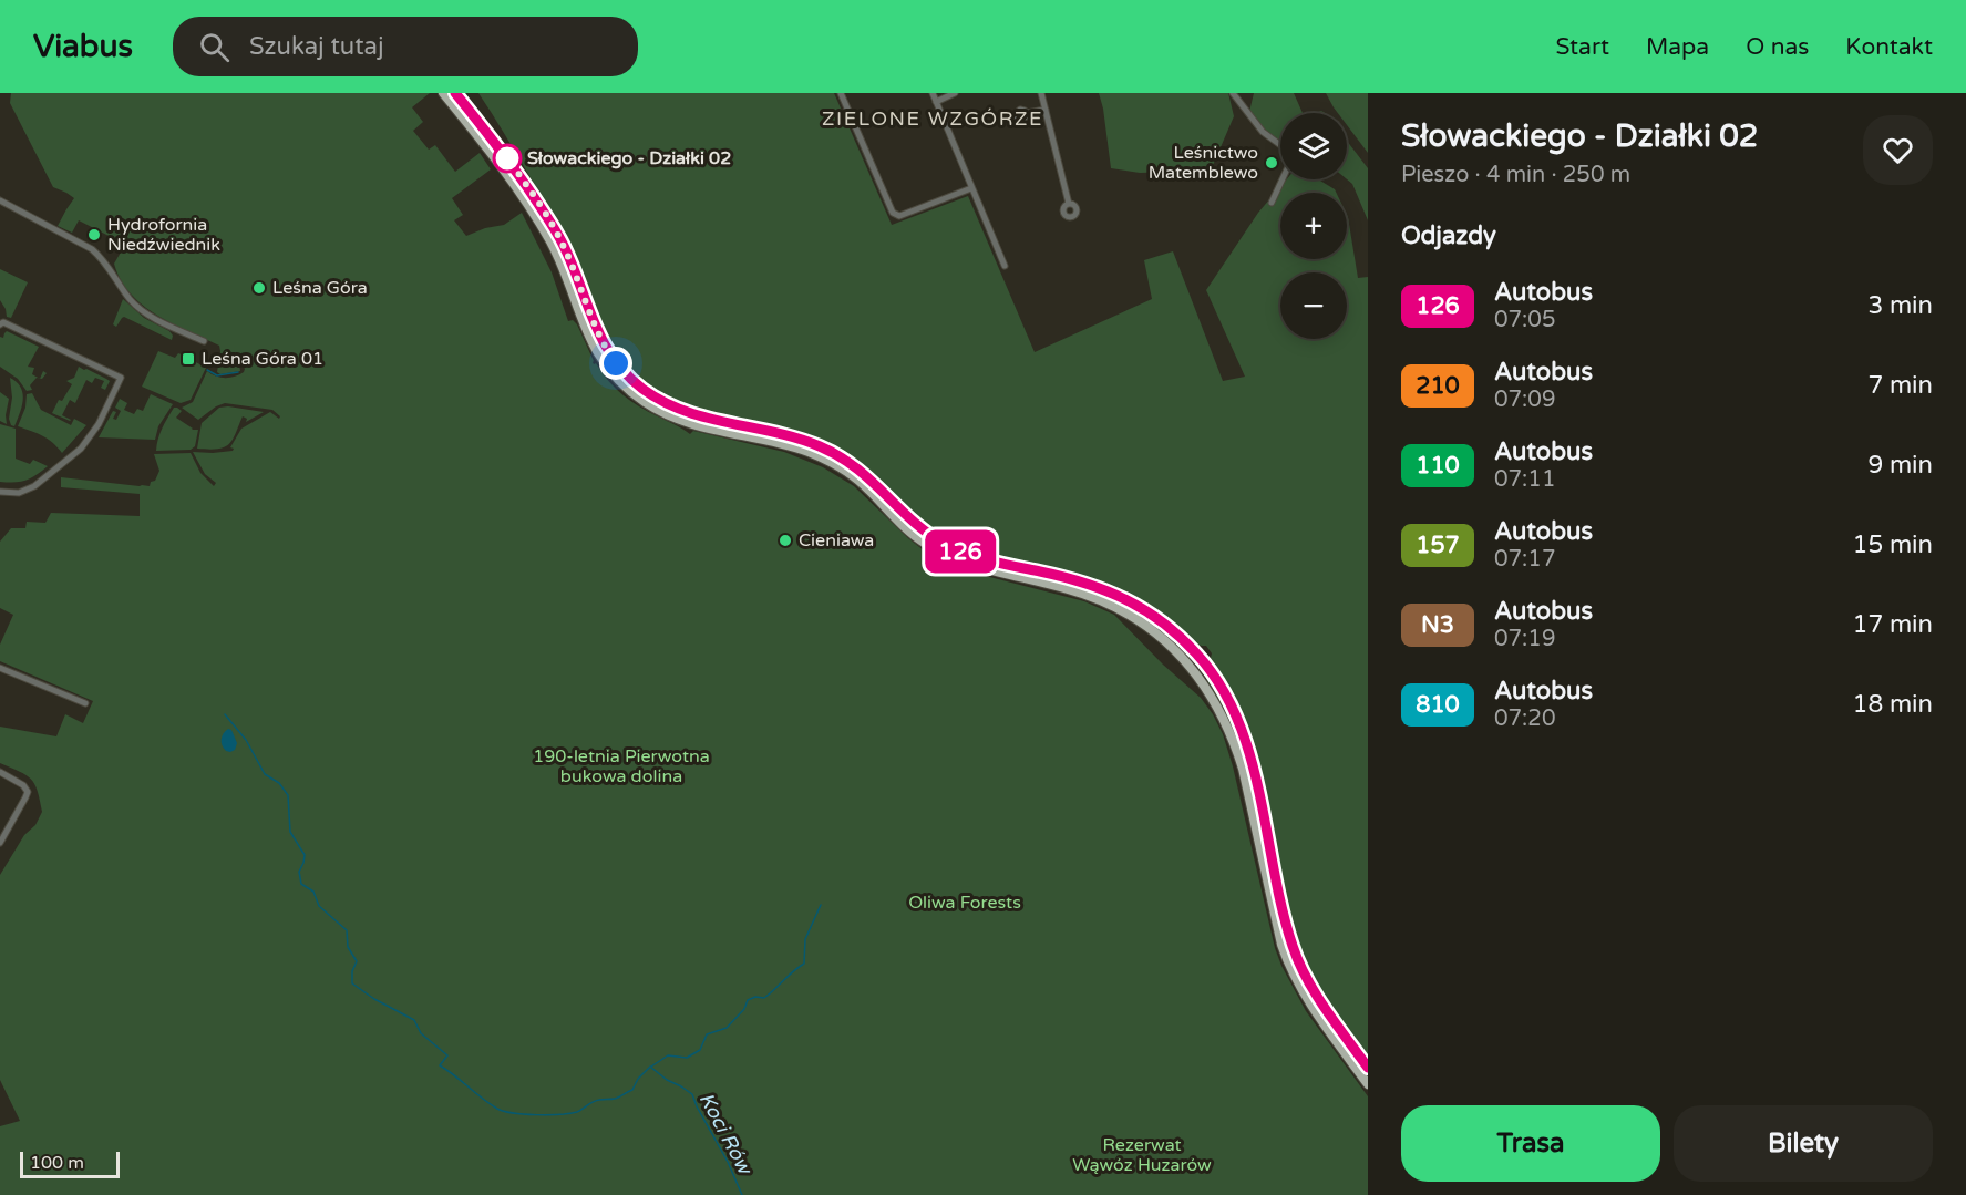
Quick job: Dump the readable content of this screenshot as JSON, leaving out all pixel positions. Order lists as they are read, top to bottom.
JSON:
{
  "districts": ["ZIELONE WZGÓRZE"],
  "water": ["Koci Rów"],
  "parks": ["190-letnia Pierwotna bukowa dolina", "Oliwa Forests", "Rezerwat Wąwóz Huzarów"],
  "places": {
    "other": [
      "Słowackiego - Działki 02",
      "Leśnictwo Matemblewo",
      "Hydrofornia Niedźwiednik",
      "Leśna Góra",
      "Cieniawa"
    ],
    "transit": ["Leśna Góra 01"]
  },
  "lines": ["bus line 126"],
  "scale_bar": "100 m",
  "page": {
    "header": "Viabus",
    "search": "Szukaj tutaj",
    "nav": [
      "Start",
      "Mapa",
      "O nas",
      "Kontakt"
    ],
    "on_map": "126",
    "heading": [
      ["Słowackiego - Działki 02", "Pieszo · 4 min · 250 m"],
      "Odjazdy"
    ],
    "map_buttons": ["+", "−"],
    "list": [
      {
        "mark": "126",
        "name": "Autobus",
        "note": "07:05",
        "value": "3 min"
      },
      {
        "mark": "210",
        "name": "Autobus",
        "note": "07:09",
        "value": "7 min"
      },
      {
        "mark": "110",
        "name": "Autobus",
        "note": "07:11",
        "value": "9 min"
      },
      {
        "mark": "157",
        "name": "Autobus",
        "note": "07:17",
        "value": "15 min"
      },
      {
        "mark": "N3",
        "name": "Autobus",
        "note": "07:19",
        "value": "17 min"
      },
      {
        "mark": "810",
        "name": "Autobus",
        "note": "07:20",
        "value": "18 min"
      }
    ],
    "buttons": ["Trasa", "Bilety"],
    "scale": "100 m"
  }
}
